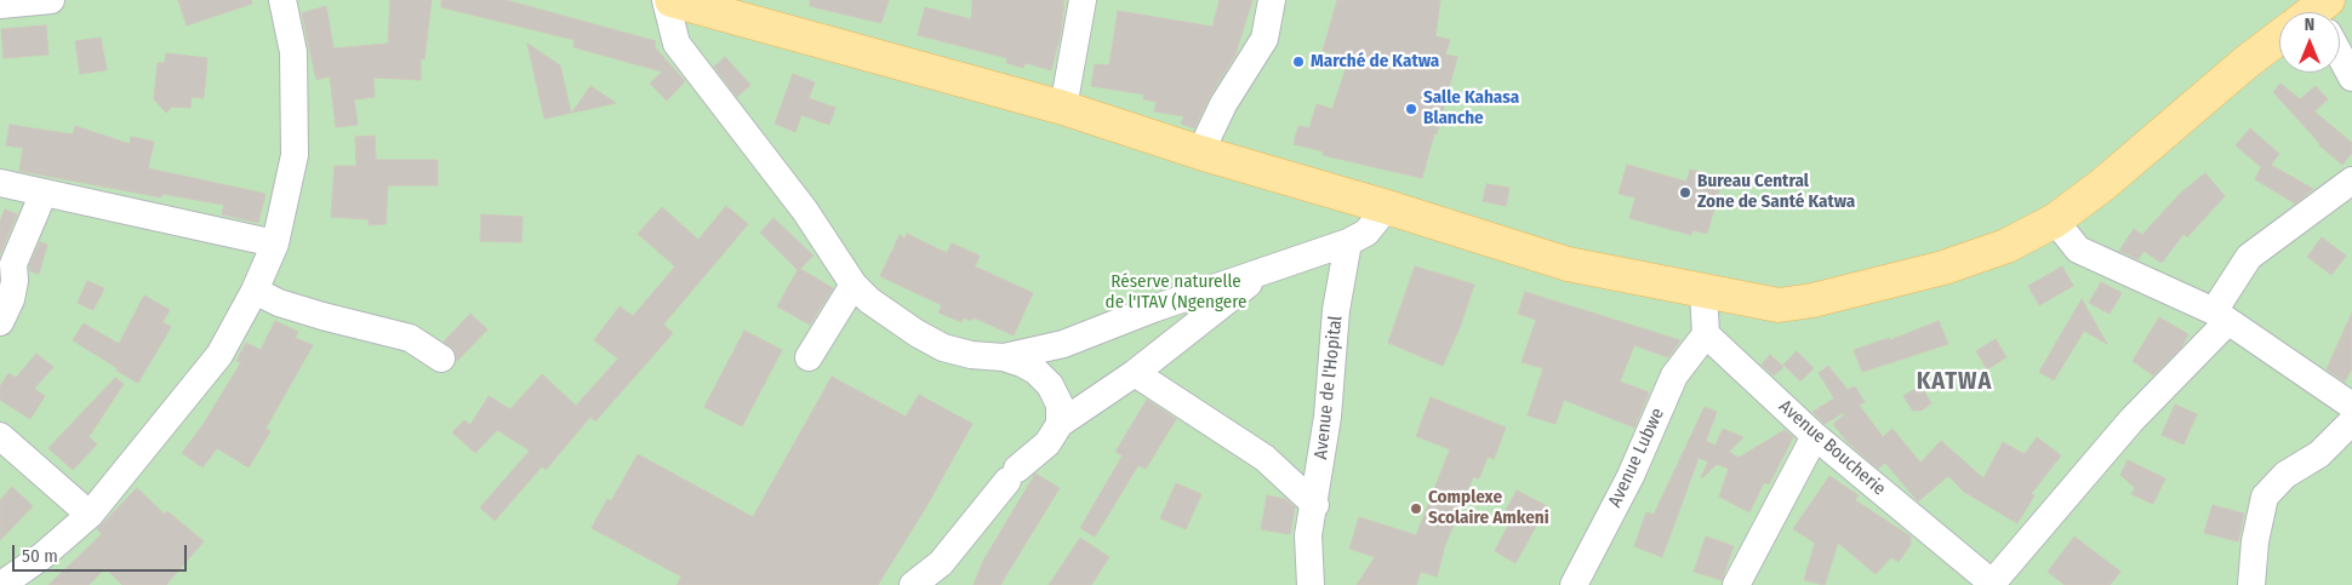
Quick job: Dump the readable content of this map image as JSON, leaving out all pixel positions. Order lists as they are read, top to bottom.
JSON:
{
  "streets": {
    "street": ["Avenue de l'Hopital", "Avenue Boucherie", "Avenue Lubwe"]
  },
  "crossings": [
    ["Avenue Boucherie", "Avenue Lubwe"]
  ],
  "districts": ["KATWA"],
  "parks": ["Réserve naturelle de l'ITAV (Ngengere"],
  "places": [
    "Marché de Katwa",
    "Salle Kahasa Blanche",
    "Bureau Central Zone de Santé Katwa",
    "Complexe Scolaire Amkeni"
  ],
  "scale_bar": "50 m",
  "north": "top"
}
